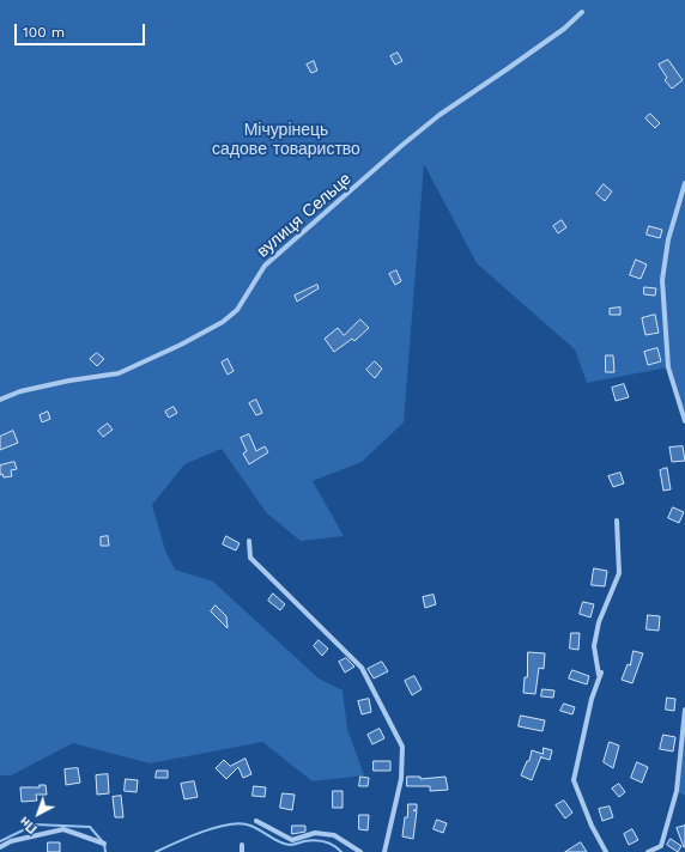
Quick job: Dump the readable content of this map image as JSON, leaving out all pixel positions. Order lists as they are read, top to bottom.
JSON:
{
  "streets": {
    "street": ["вулиця Сельце"]
  },
  "parks": ["Мічурінець садове товариство"],
  "scale_bar": "100 m",
  "north": "bottom left"
}
